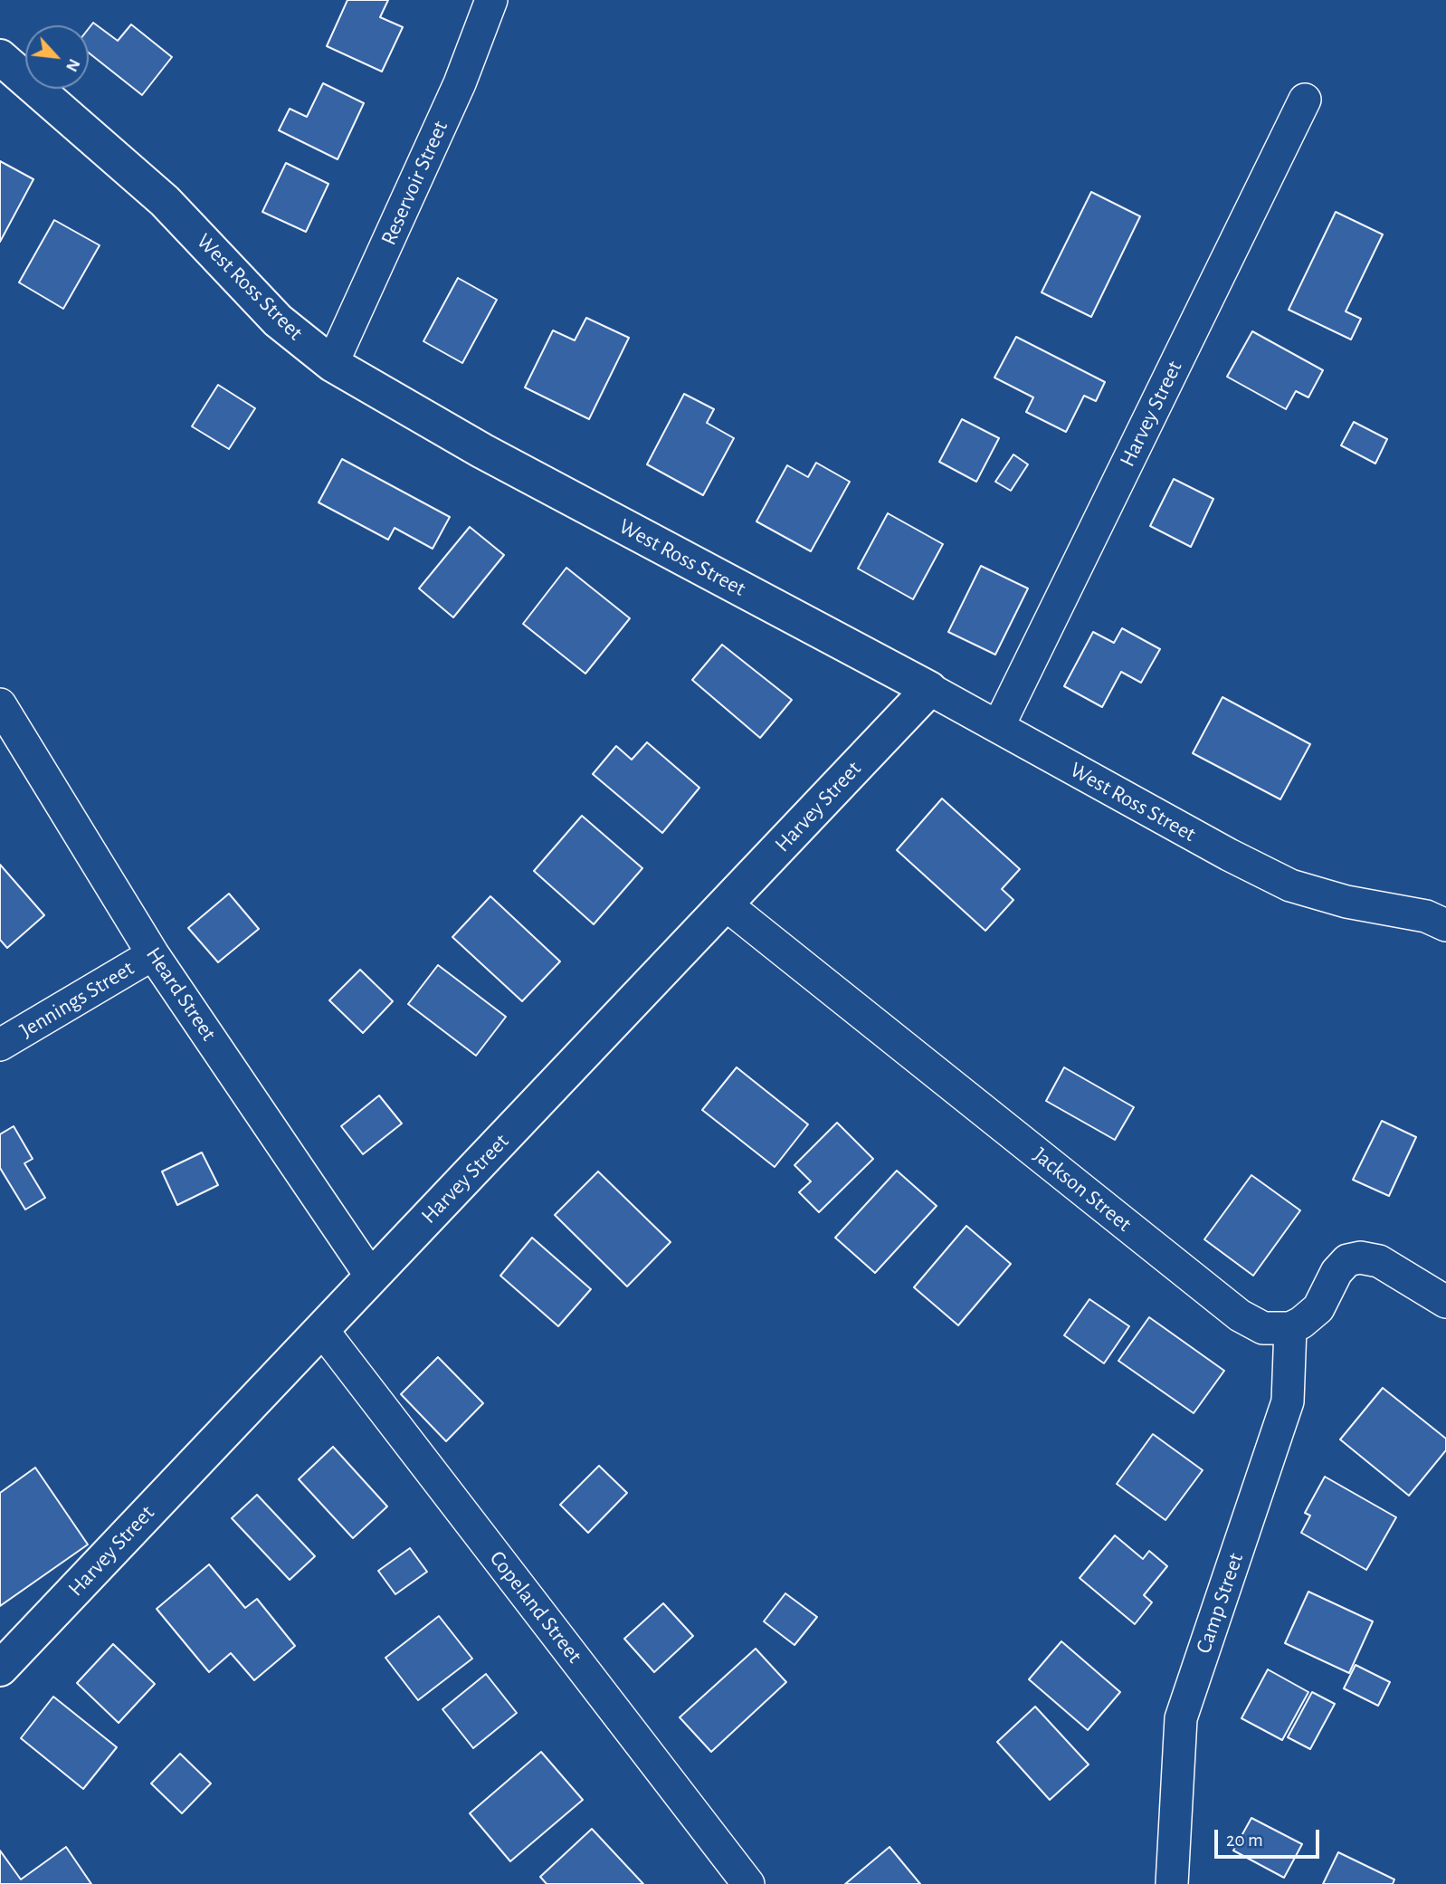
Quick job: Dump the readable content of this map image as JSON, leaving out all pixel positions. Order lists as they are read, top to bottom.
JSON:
{
  "streets": {
    "street": [
      "Reservoir Street",
      "West Ross Street",
      "Harvey Street",
      "Heard Street",
      "Jennings Street",
      "Jackson Street",
      "Camp Street",
      "Copeland Street"
    ]
  },
  "crossings": [
    ["Reservoir Street", "West Ross Street"],
    ["West Ross Street", "Harvey Street"],
    ["Harvey Street", "Heard Street"],
    ["Harvey Street", "Jackson Street"],
    ["Harvey Street", "Copeland Street"],
    ["Heard Street", "Jennings Street"],
    ["Jackson Street", "Camp Street"]
  ],
  "scale_bar": "20 m",
  "north": "bottom right"
}
